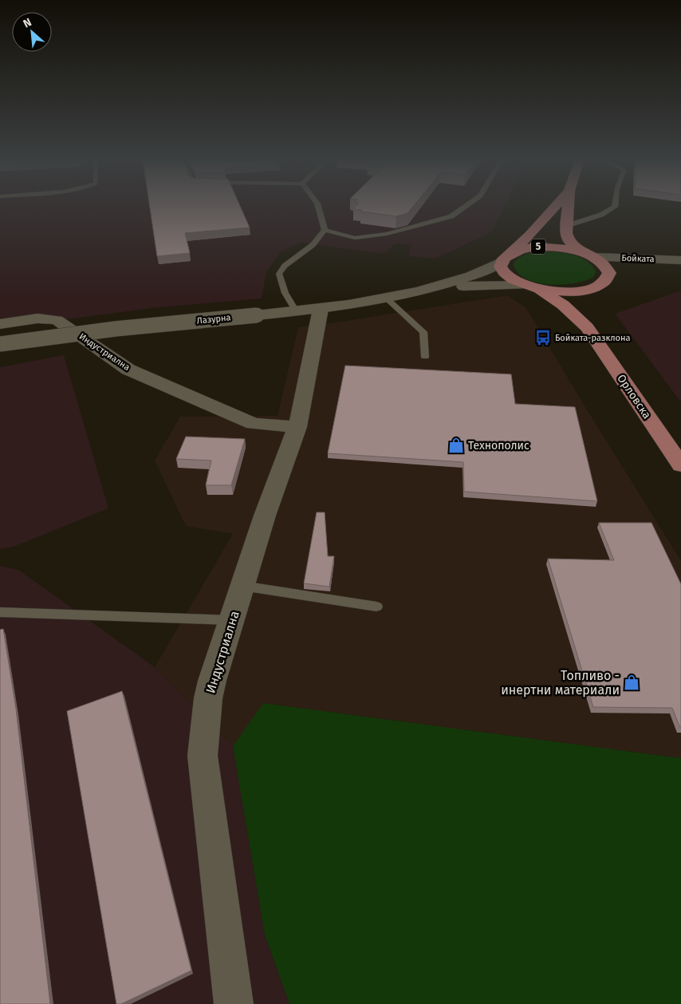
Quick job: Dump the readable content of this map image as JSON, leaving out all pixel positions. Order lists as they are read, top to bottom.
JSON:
{
  "streets": {
    "main road": ["5", "Орловска"],
    "street": ["Бойката", "Лазурна", "Индустриална"]
  },
  "crossings": [
    ["5", "Бойката"],
    ["5", "Лазурна"],
    ["5", "Орловска"],
    ["Лазурна", "Индустриална"],
    ["Лазурна", "Орловска"]
  ],
  "places": {
    "bus stop": ["Бойката-разклона"],
    "shop": ["Технополис", "Топливо - инертни материали"]
  },
  "north": "top left"
}
